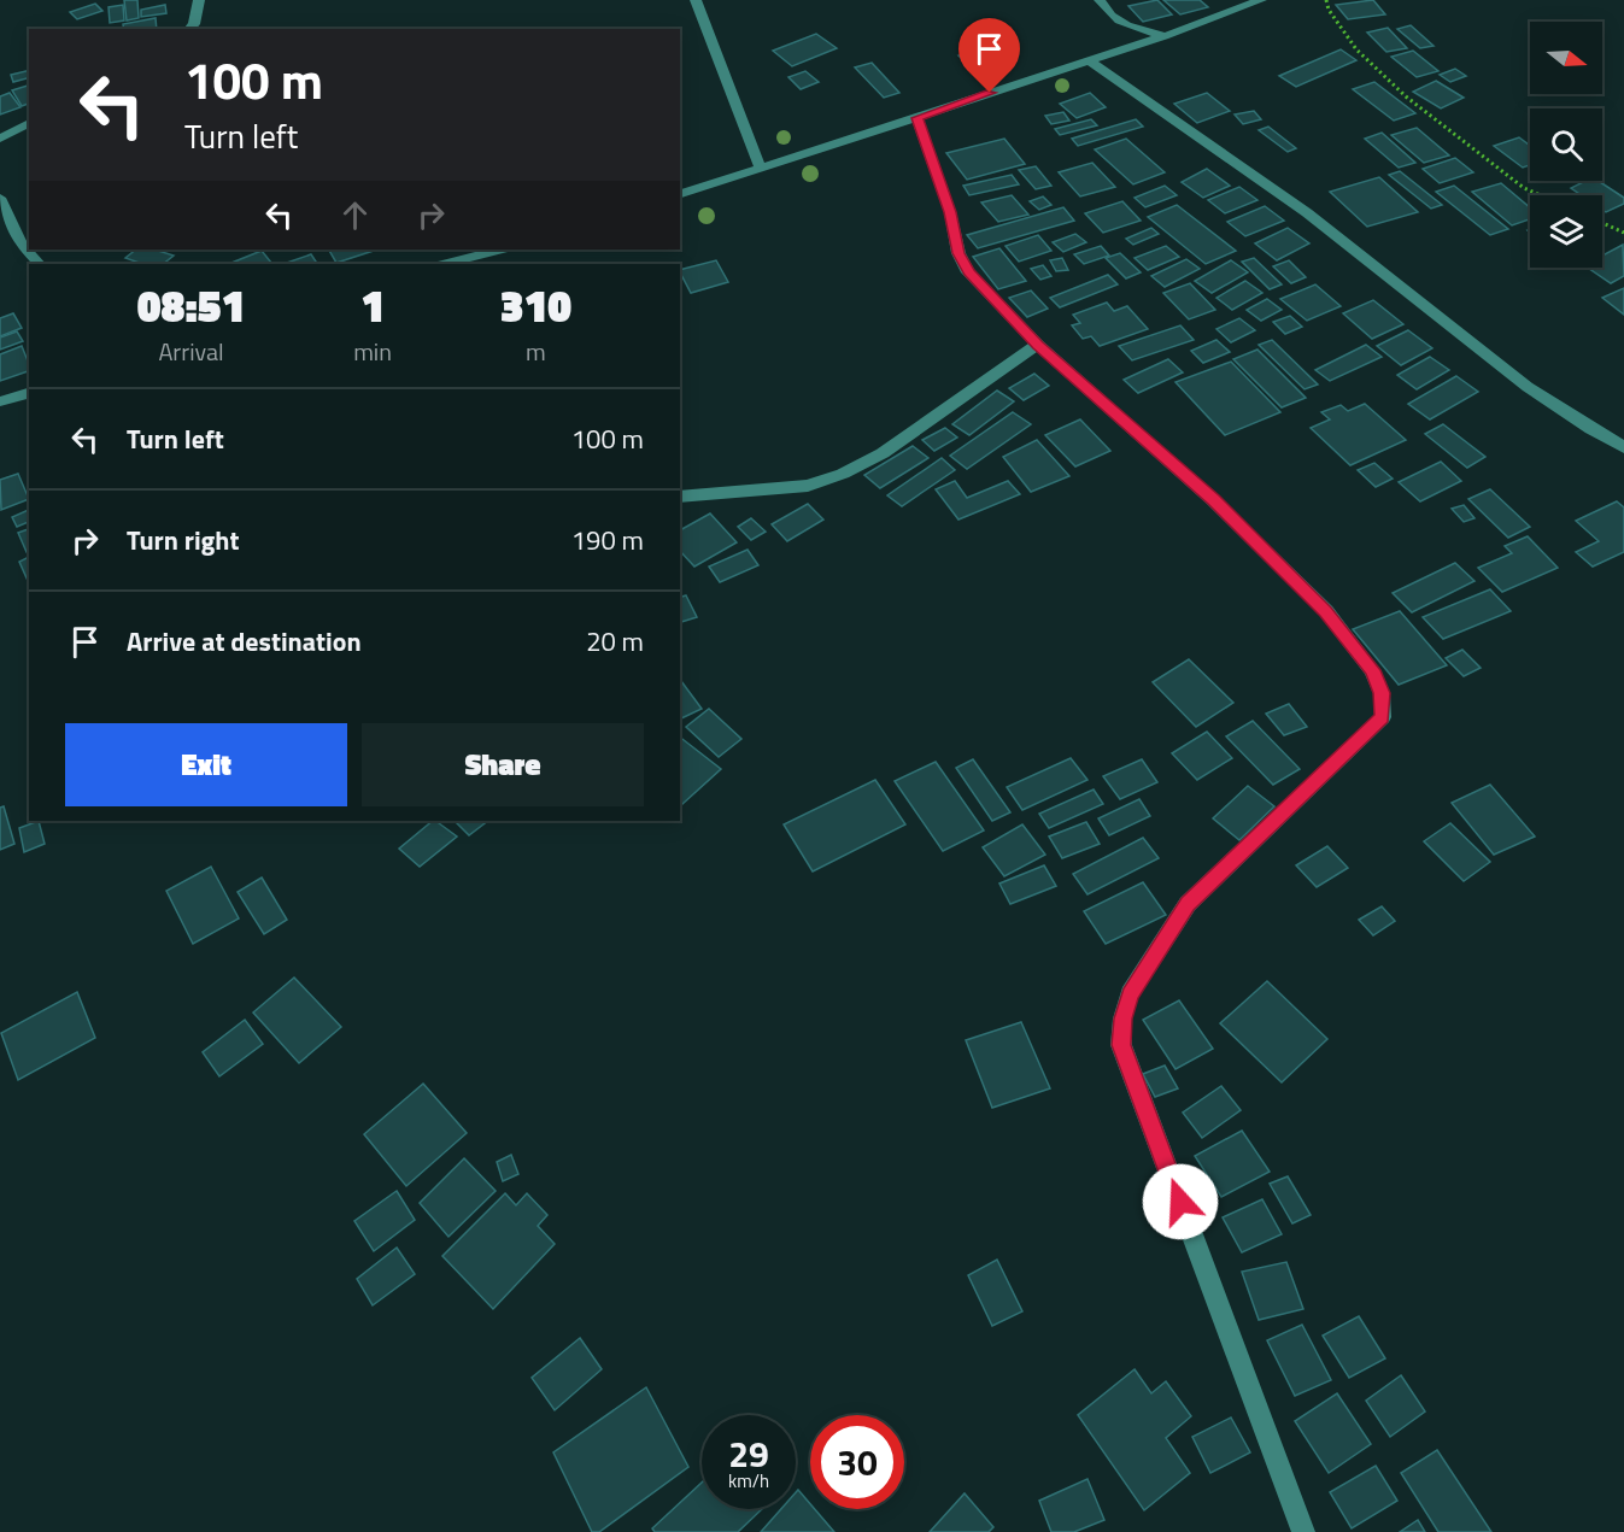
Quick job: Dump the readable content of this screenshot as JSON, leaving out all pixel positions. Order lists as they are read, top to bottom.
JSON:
{
  "north": "right",
  "page": {
    "turn": ["100 m", "Turn left"],
    "eta": [
      "08:51",
      "Arrival",
      "1",
      "min",
      "310",
      "m"
    ],
    "list": [
      {
        "name": "Turn left",
        "value": "100 m"
      },
      {
        "name": "Turn right",
        "value": "190 m"
      },
      {
        "name": "Arrive at destination",
        "value": "20 m"
      }
    ],
    "buttons": ["Exit", "Share"],
    "speed": "29 km/h",
    "limit": "30"
  }
}
